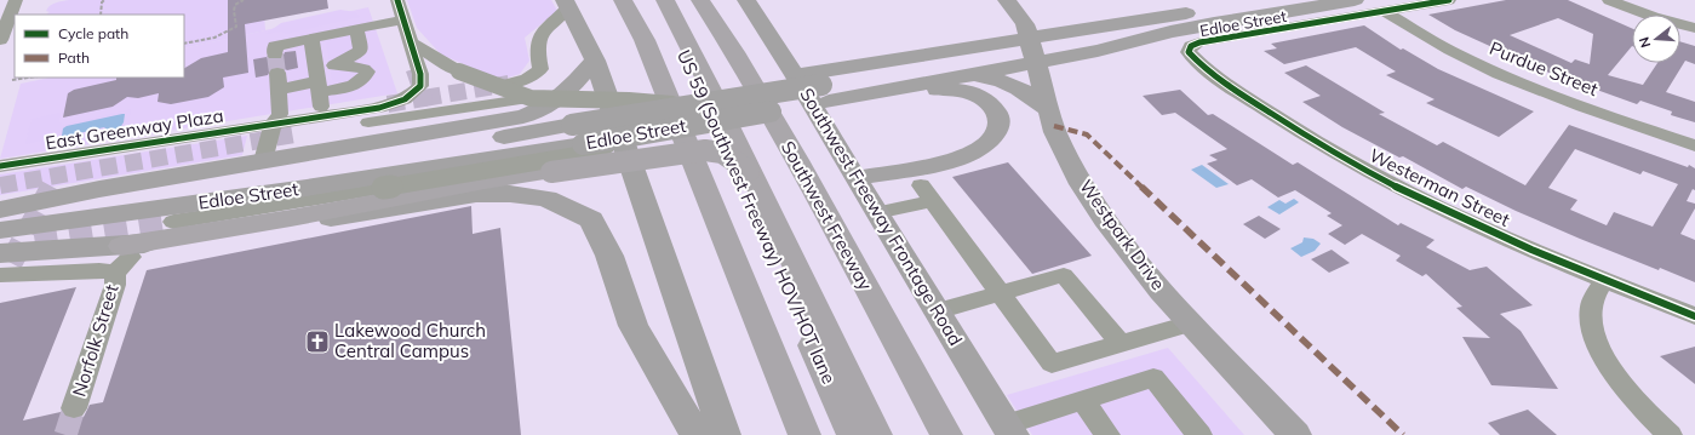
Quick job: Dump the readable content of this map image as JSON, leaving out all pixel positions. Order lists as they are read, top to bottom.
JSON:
{
  "streets": {
    "highway": ["Southwest Freeway", "US 59 (Southwest Freeway) HOV/HOT lane"],
    "main road": ["Edloe Street", "Southwest Freeway Frontage Road", "Westpark Drive"],
    "street": [
      "Purdue Street",
      "East Greenway Plaza",
      "Westerman Street",
      "Norfolk Street"
    ]
  },
  "crossings": [
    ["Edloe Street", "Purdue Street"],
    ["Edloe Street", "Westerman Street"],
    ["Edloe Street", "Westpark Drive"]
  ],
  "places": {
    "church": ["Lakewood Church Central Campus"]
  },
  "legend": ["Cycle path", "Path"],
  "north": "left"
}
